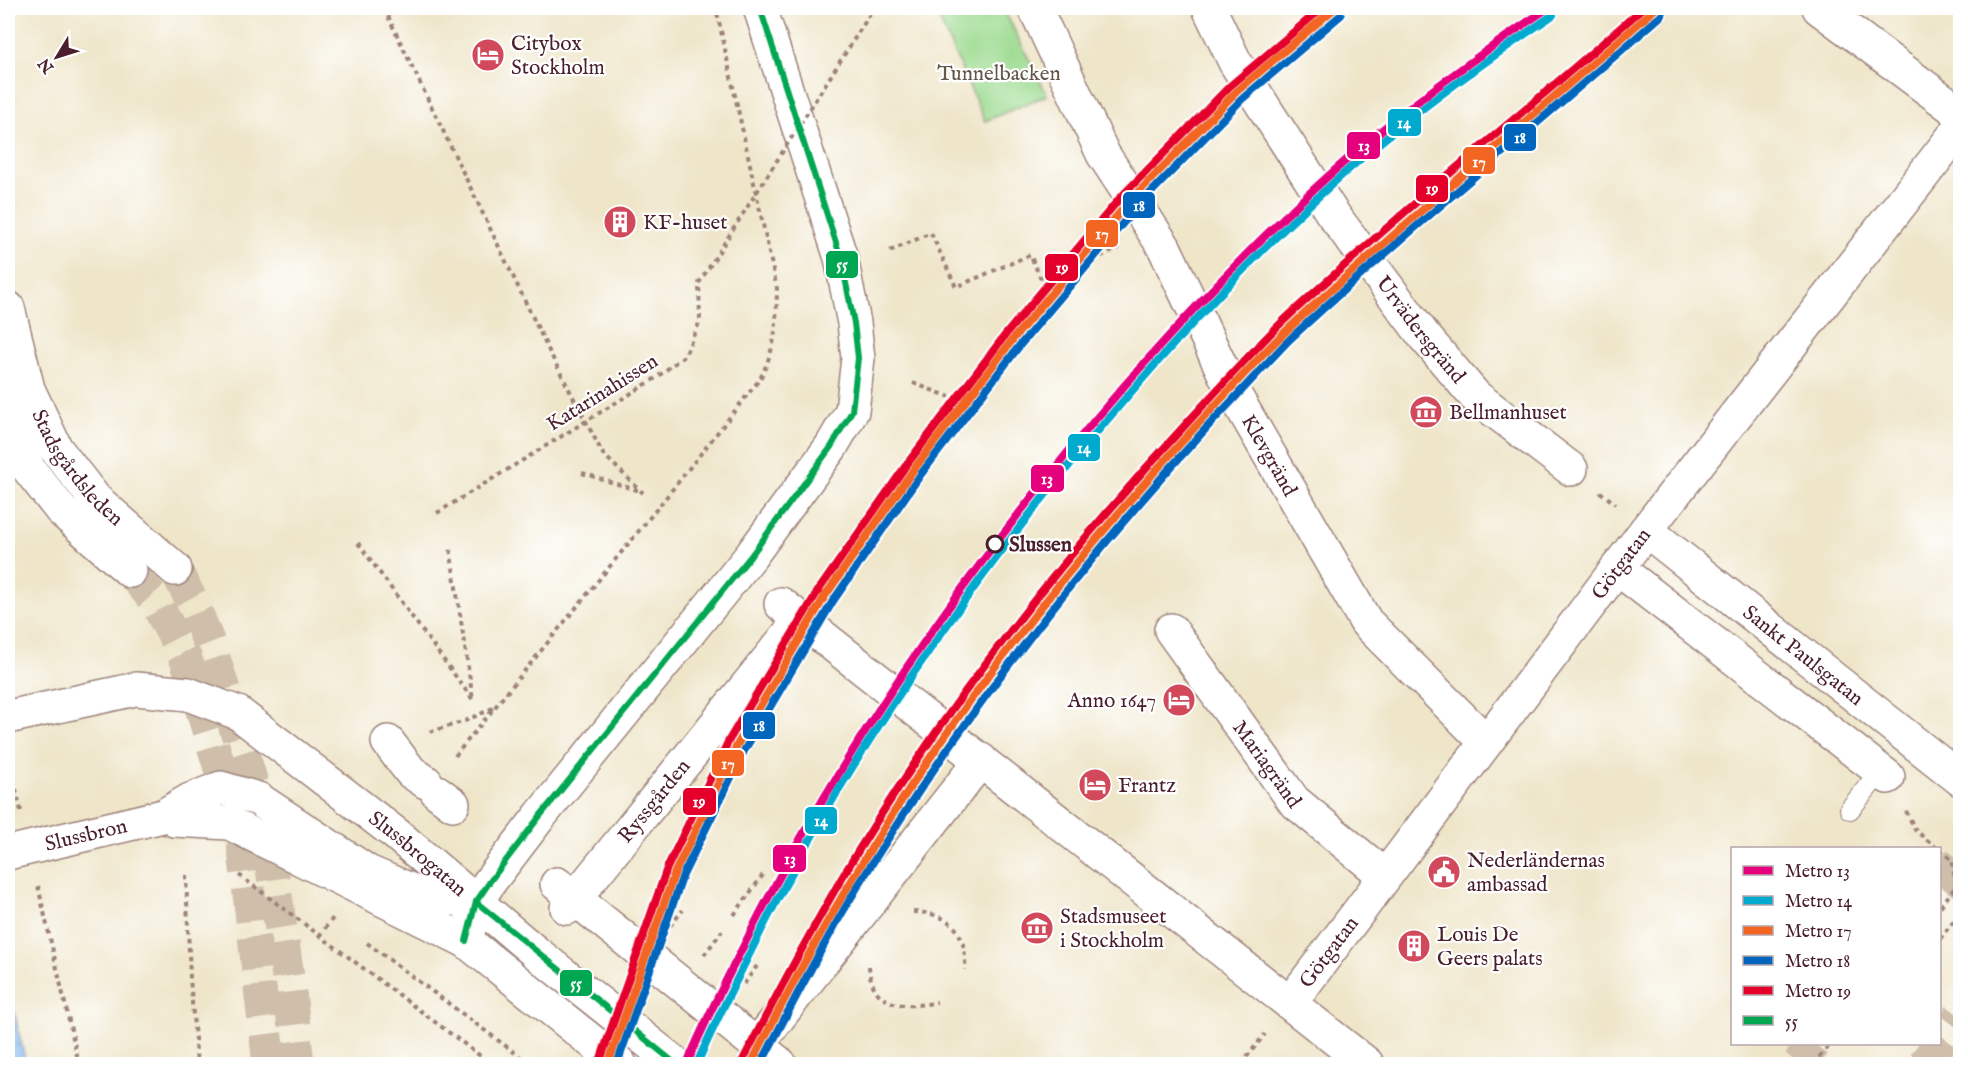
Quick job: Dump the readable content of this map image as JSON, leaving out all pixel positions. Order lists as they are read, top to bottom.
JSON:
{
  "streets": {
    "street": [
      "Urvädersgränd",
      "Klevgränd",
      "Stadsgårdsleden",
      "Götgatan",
      "Sankt Paulsgatan",
      "Mariagränd",
      "Ryssgården",
      "Slussbron",
      "Slussbrogatan"
    ],
    "path": ["Katarinahissen"]
  },
  "crossings": [
    ["Klevgränd", "Götgatan"],
    ["Götgatan", "Sankt Paulsgatan"],
    ["Götgatan", "Mariagränd"],
    ["Götgatan", "Ryssgården"],
    ["Slussbron", "Slussbrogatan"]
  ],
  "parks": ["Tunnelbacken"],
  "places": {
    "hotel": ["Citybox Stockholm", "Anno 1647", "Frantz"],
    "building": ["KF-huset", "Louis De Geers palats"],
    "museum": ["Bellmanhuset", "Stadsmuseet i Stockholm"],
    "other": ["Slussen"],
    "public building": ["Nederländernas ambassad"]
  },
  "lines": [
    "metro line 13",
    "metro line 17",
    "metro line 19",
    "transit line 55",
    "metro line 14",
    "metro line 18"
  ],
  "legend": [
    "Metro 13",
    "Metro 14",
    "Metro 17",
    "Metro 18",
    "Metro 19",
    "55"
  ],
  "north": "bottom left"
}
